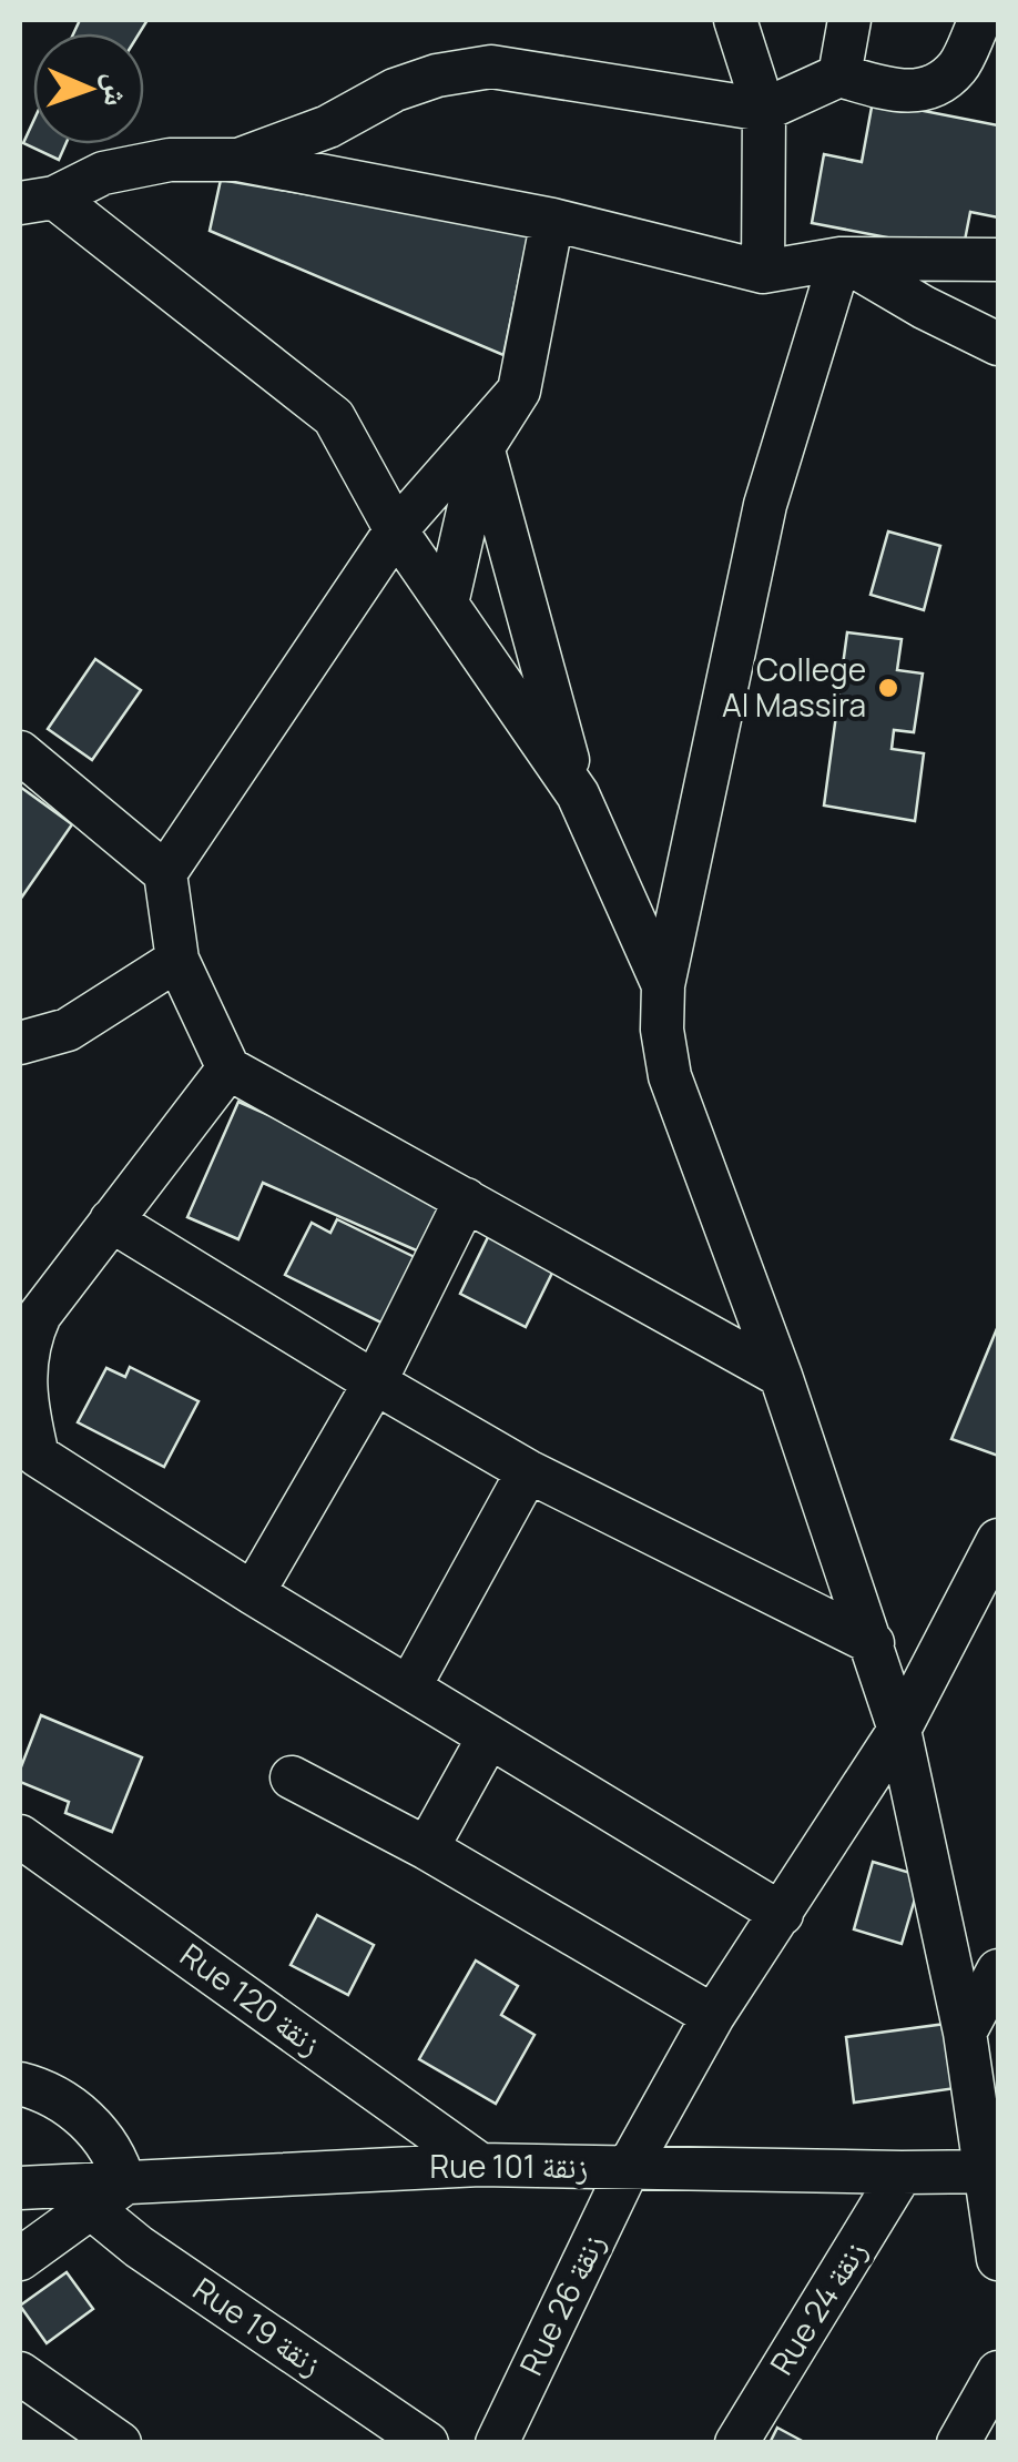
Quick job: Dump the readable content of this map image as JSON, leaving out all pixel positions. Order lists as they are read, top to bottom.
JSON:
{
  "streets": {
    "street": [
      "Rue 120 زنقة",
      "Rue 101 زنقة",
      "Rue 26 زنقة",
      "Rue 24 زنقة",
      "Rue 19 زنقة"
    ]
  },
  "crossings": [
    ["Rue 120 زنقة", "Rue 101 زنقة"],
    ["Rue 101 زنقة", "Rue 26 زنقة"],
    ["Rue 101 زنقة", "Rue 24 زنقة"],
    ["Rue 101 زنقة", "Rue 19 زنقة"]
  ],
  "places": ["College Al Massira"],
  "north": "right"
}
